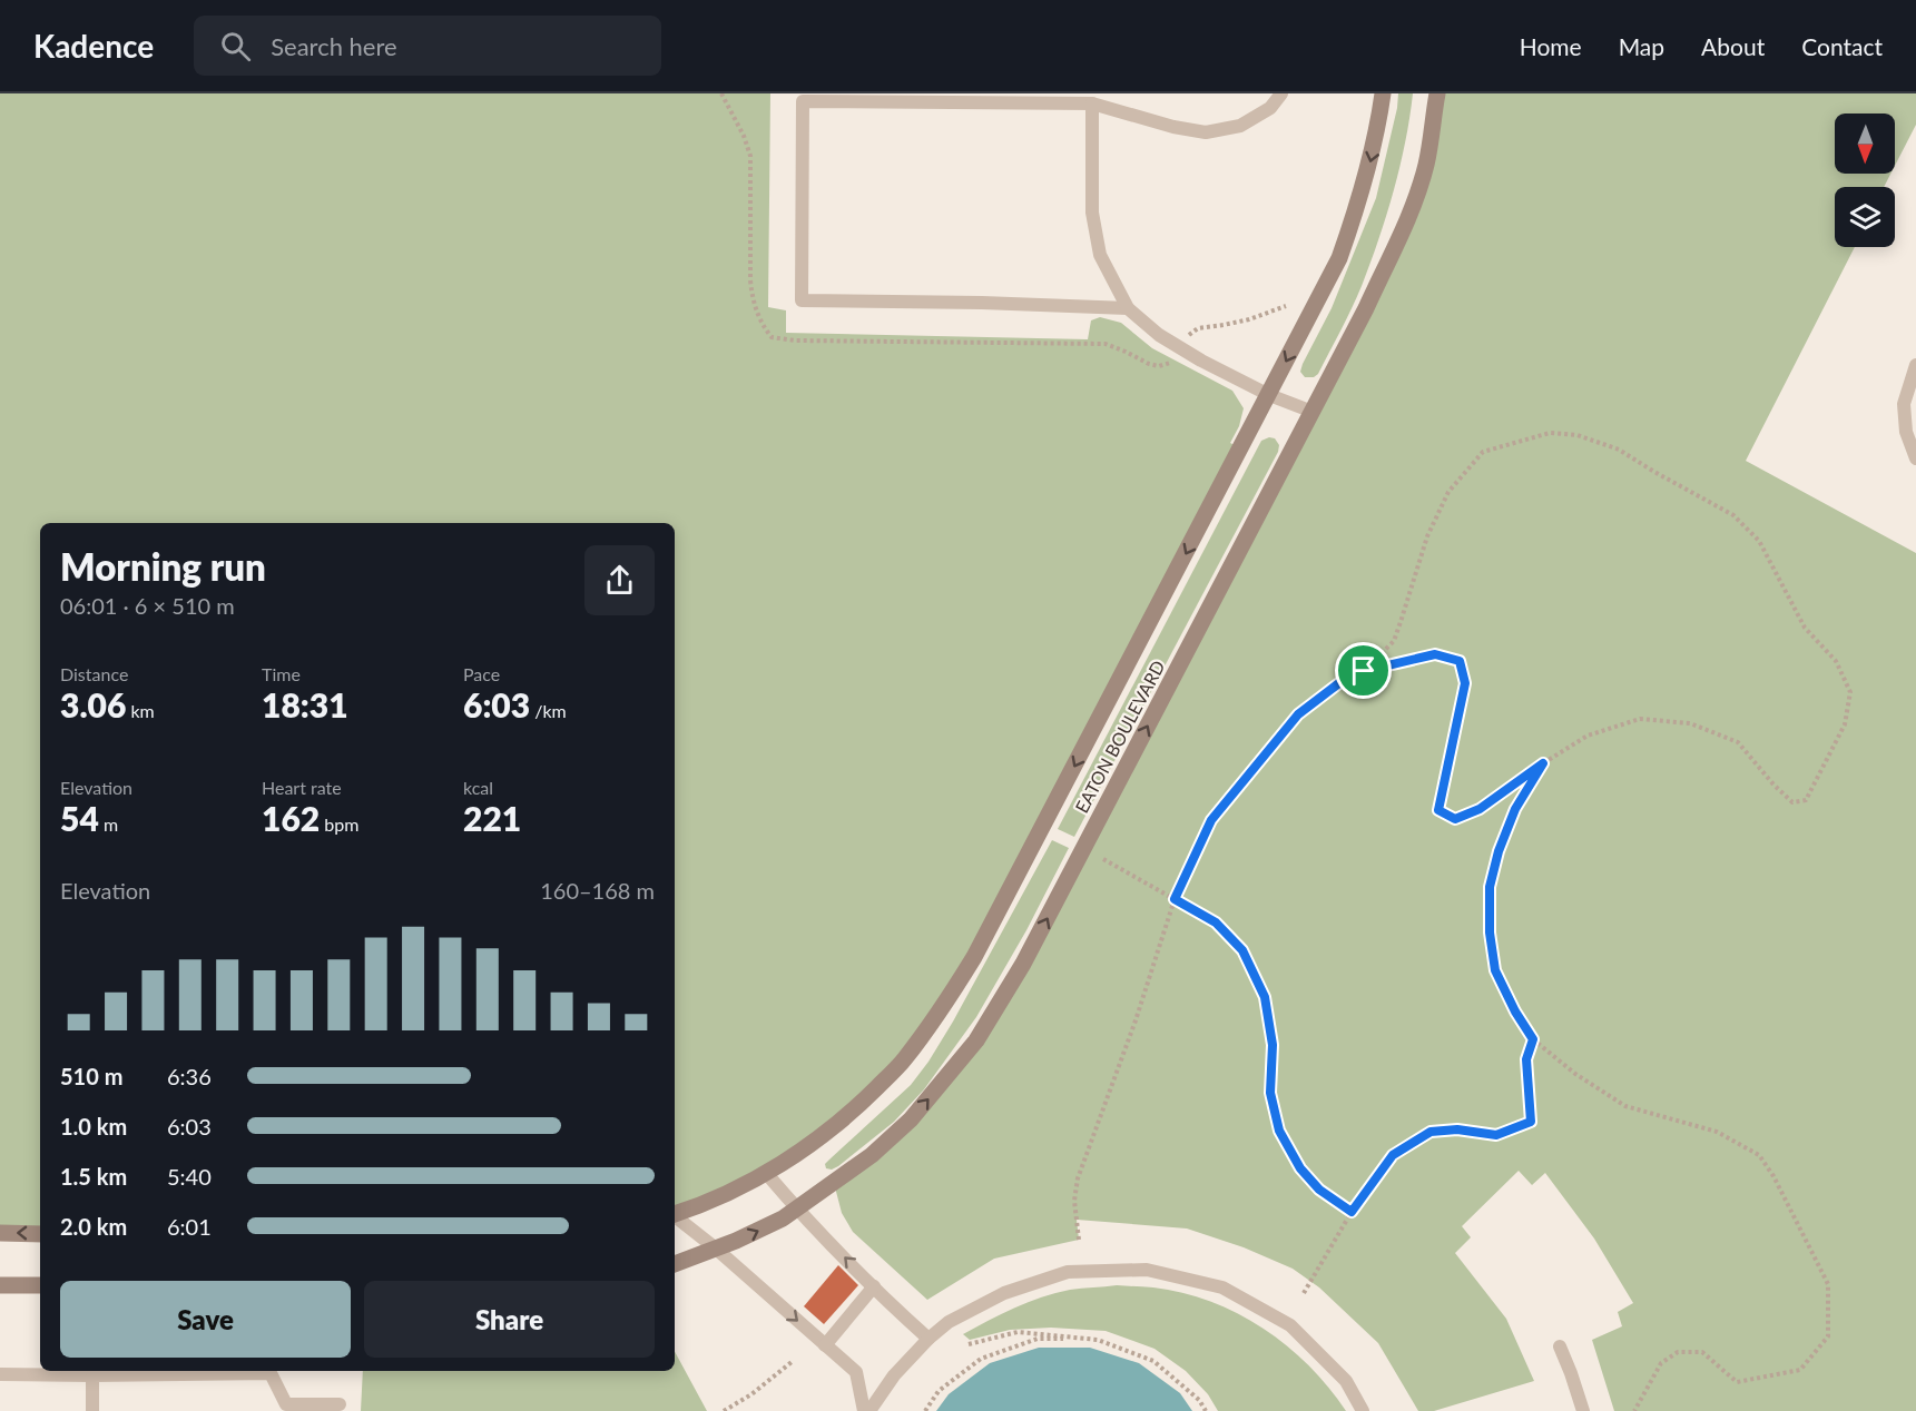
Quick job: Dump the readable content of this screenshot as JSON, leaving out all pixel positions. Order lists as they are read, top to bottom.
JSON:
{
  "streets": {
    "street": ["EATON BOULEVARD"]
  },
  "north": "bottom",
  "page": {
    "header": "Kadence",
    "search": "Search here",
    "nav": [
      "Home",
      "Map",
      "About",
      "Contact"
    ],
    "heading": ["Morning run", "06:01 · 6 × 510 m"],
    "stats": [
      ["Distance", "3.06 km"],
      ["Time", "18:31"],
      ["Pace", "6:03 /km"],
      ["Elevation", "54 m"],
      ["Heart rate", "162 bpm"],
      ["kcal", "221"]
    ],
    "chart": ["Elevation", "160–168 m"],
    "list": [
      {
        "name": "510 m",
        "note": "6:36"
      },
      {
        "name": "1.0 km",
        "note": "6:03"
      },
      {
        "name": "1.5 km",
        "note": "5:40"
      },
      {
        "name": "2.0 km",
        "note": "6:01"
      }
    ],
    "buttons": ["Save", "Share"]
  }
}
